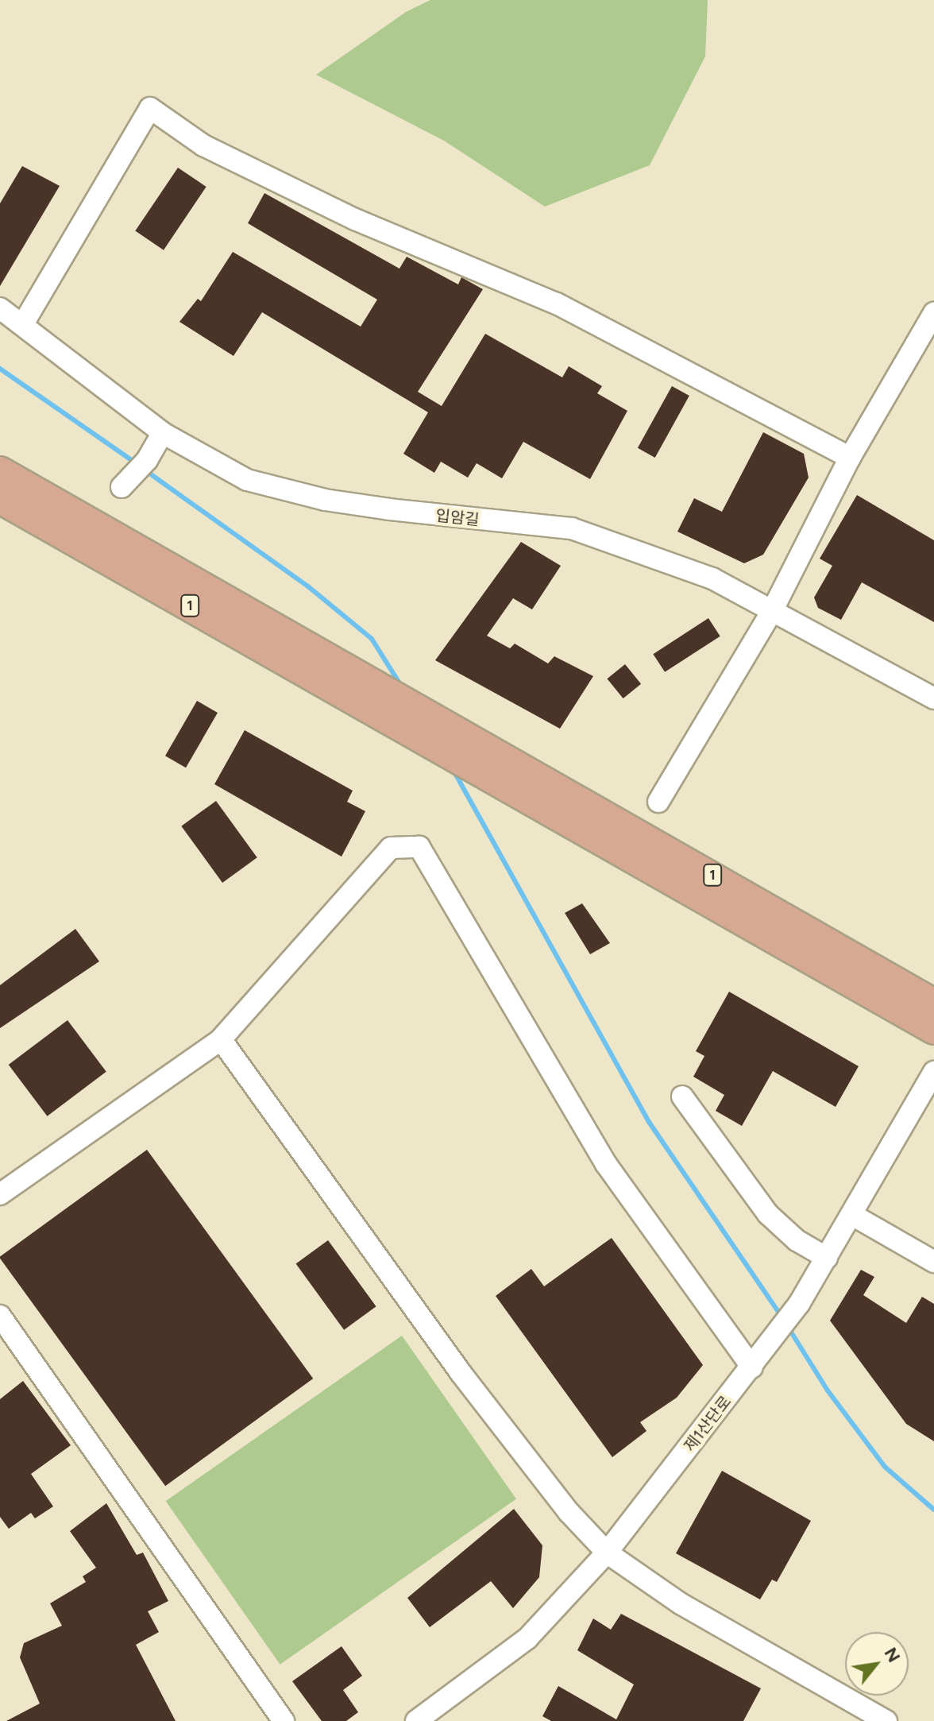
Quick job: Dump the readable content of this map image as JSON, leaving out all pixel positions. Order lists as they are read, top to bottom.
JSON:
{
  "streets": {
    "main road": ["1"],
    "street": ["입암길", "제1산단로"]
  },
  "north": "top right"
}
